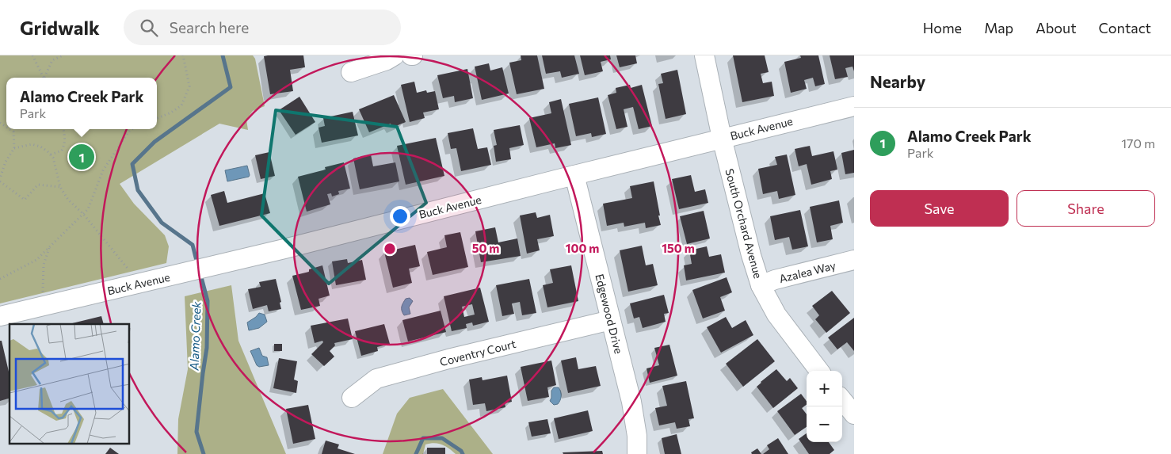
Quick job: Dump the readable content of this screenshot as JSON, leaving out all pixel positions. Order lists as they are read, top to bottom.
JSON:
{
  "streets": {
    "street": [
      "Buck Avenue",
      "South Orchard Avenue",
      "Azalea Way",
      "Edgewood Drive",
      "Coventry Court"
    ]
  },
  "crossings": [
    ["Buck Avenue", "South Orchard Avenue"],
    ["Buck Avenue", "Edgewood Drive"],
    ["South Orchard Avenue", "Azalea Way"],
    ["Edgewood Drive", "Coventry Court"]
  ],
  "water": ["Alamo Creek"],
  "page": {
    "header": "Gridwalk",
    "search": "Search here",
    "nav": [
      "Home",
      "Map",
      "About",
      "Contact"
    ],
    "heading": "Nearby",
    "popup": ["Alamo Creek Park", "Park"],
    "list": [
      {
        "mark": "1",
        "name": "Alamo Creek Park",
        "note": "Park",
        "value": "170 m"
      }
    ],
    "pins": "1",
    "buttons": ["Save", "Share"],
    "map_buttons": ["+", "−"]
  },
  "rings": ["50 m", "100 m", "150 m"]
}
